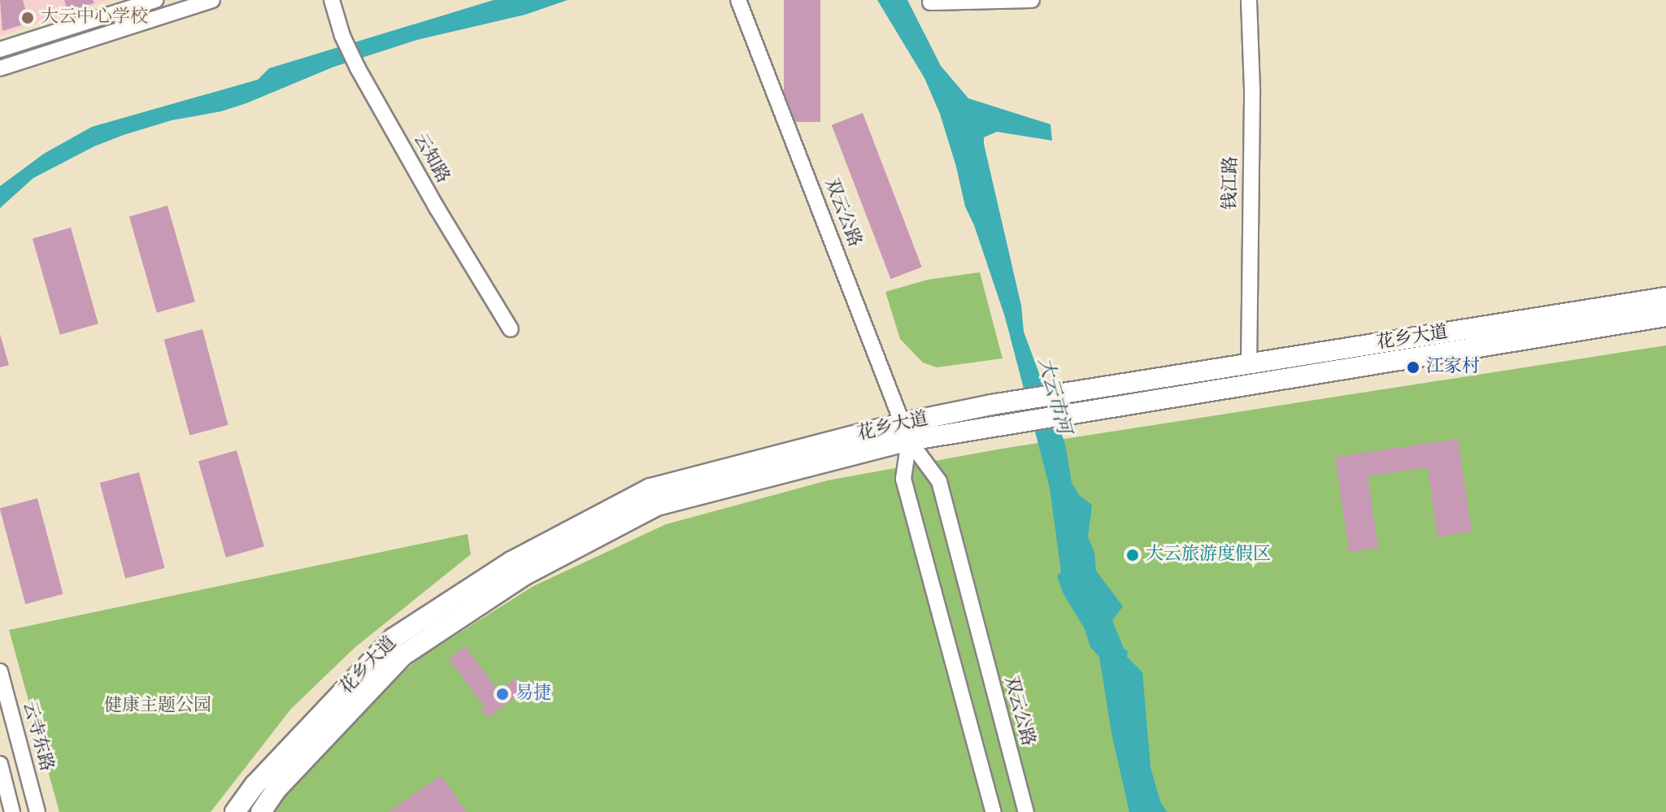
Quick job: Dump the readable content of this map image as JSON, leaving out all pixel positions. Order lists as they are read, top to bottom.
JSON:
{
  "streets": {
    "main road": ["花乡大道"],
    "street": [
      "云知路",
      "钱江路",
      "双云公路",
      "云寺东路"
    ]
  },
  "crossings": [
    ["钱江路", "花乡大道"],
    ["双云公路", "花乡大道"]
  ],
  "water": ["大云市河"],
  "parks": ["健康主题公园"],
  "places": [
    "大云中心学校",
    "江家村",
    "大云旅游度假区",
    "易捷"
  ]
}
